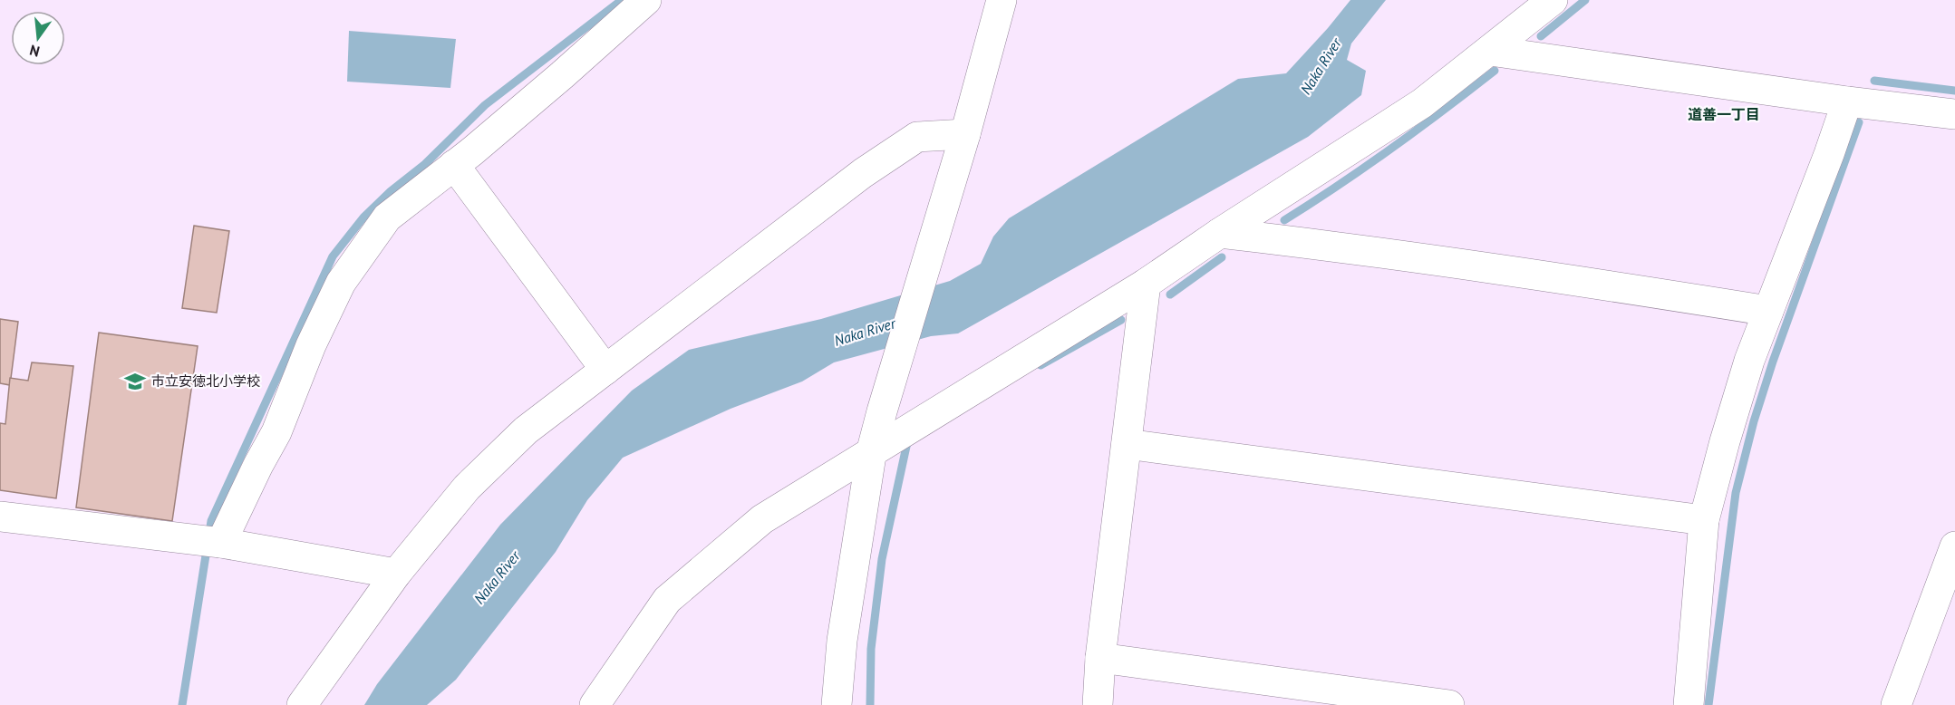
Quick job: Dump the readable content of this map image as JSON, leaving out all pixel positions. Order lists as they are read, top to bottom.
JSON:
{
  "districts": ["道善一丁目"],
  "water": ["Naka River"],
  "places": {
    "school or university": ["市立安徳北小学校"]
  },
  "north": "bottom"
}
